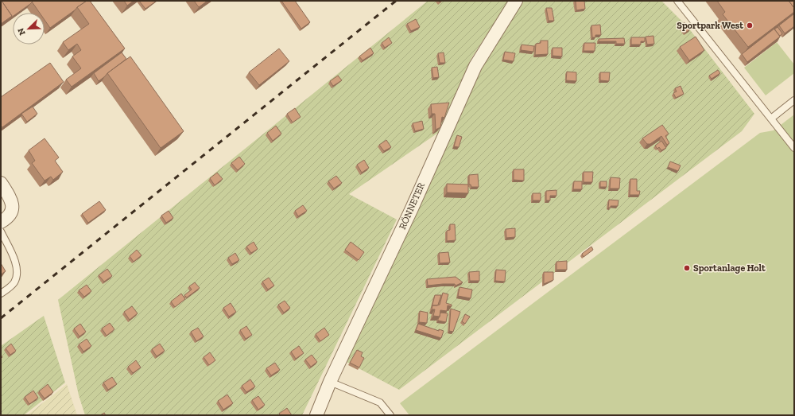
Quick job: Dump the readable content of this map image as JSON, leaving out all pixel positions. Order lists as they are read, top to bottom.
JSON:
{
  "streets": {
    "street": ["RÖNNETER"]
  },
  "places": ["Sportpark West", "Sportanlage Holt"],
  "north": "bottom left"
}
